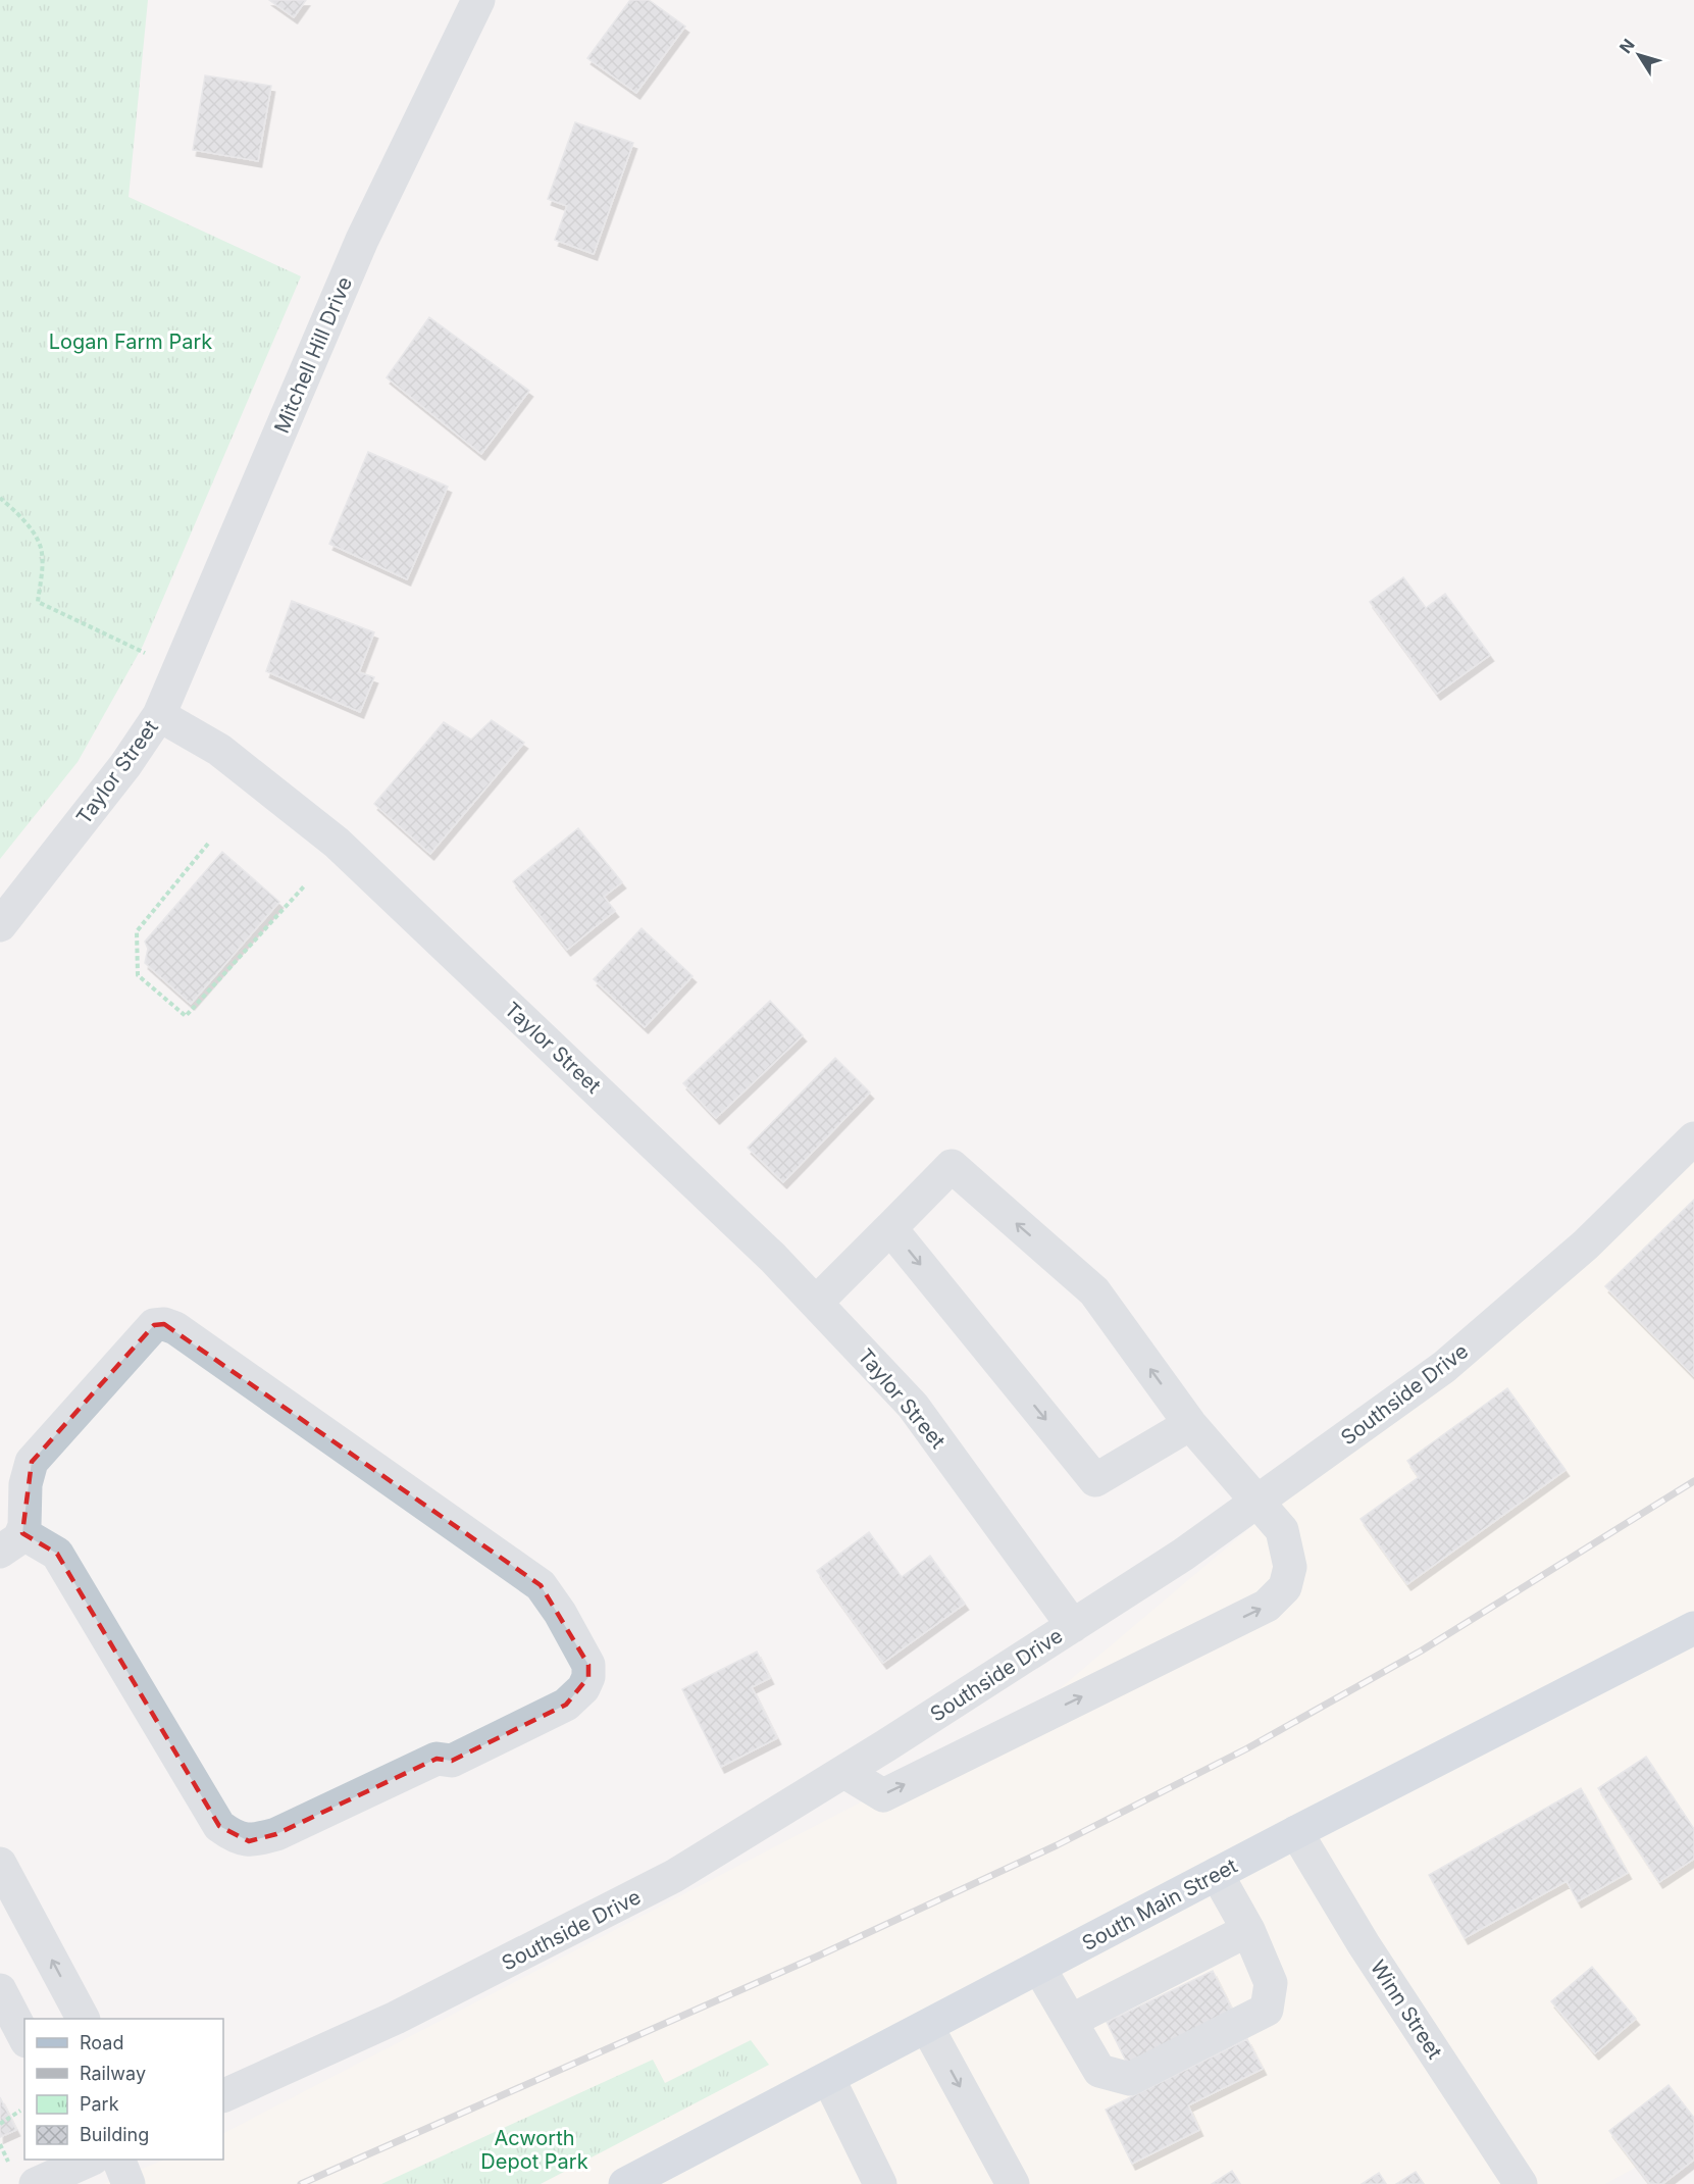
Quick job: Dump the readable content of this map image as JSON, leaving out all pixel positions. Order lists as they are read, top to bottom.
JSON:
{
  "streets": {
    "main road": ["South Main Street"],
    "street": [
      "Mitchell Hill Drive",
      "Taylor Street",
      "Southside Drive",
      "Winn Street"
    ]
  },
  "crossings": [
    ["Mitchell Hill Drive", "Taylor Street"],
    ["Taylor Street", "Southside Drive"],
    ["South Main Street", "Winn Street"]
  ],
  "parks": ["Logan Farm Park", "Acworth Depot Park"],
  "legend": [
    "Road",
    "Railway",
    "Park",
    "Building"
  ],
  "north": "top left"
}
